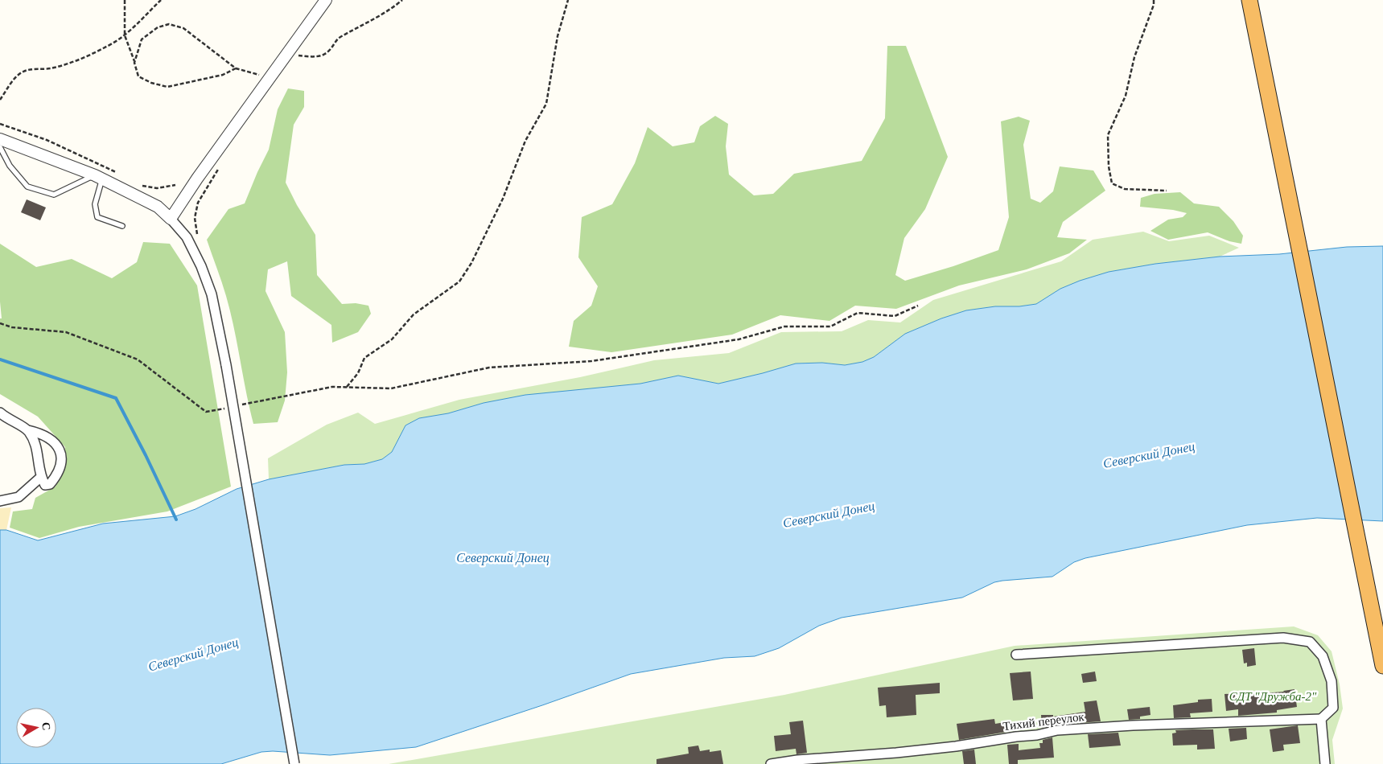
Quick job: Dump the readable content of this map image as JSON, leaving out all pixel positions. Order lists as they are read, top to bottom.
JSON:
{
  "streets": {
    "street": ["Тихий переулок"]
  },
  "water": ["Северский Донец"],
  "parks": ["СДТ \"Дружба-2\""],
  "north": "right"
}
